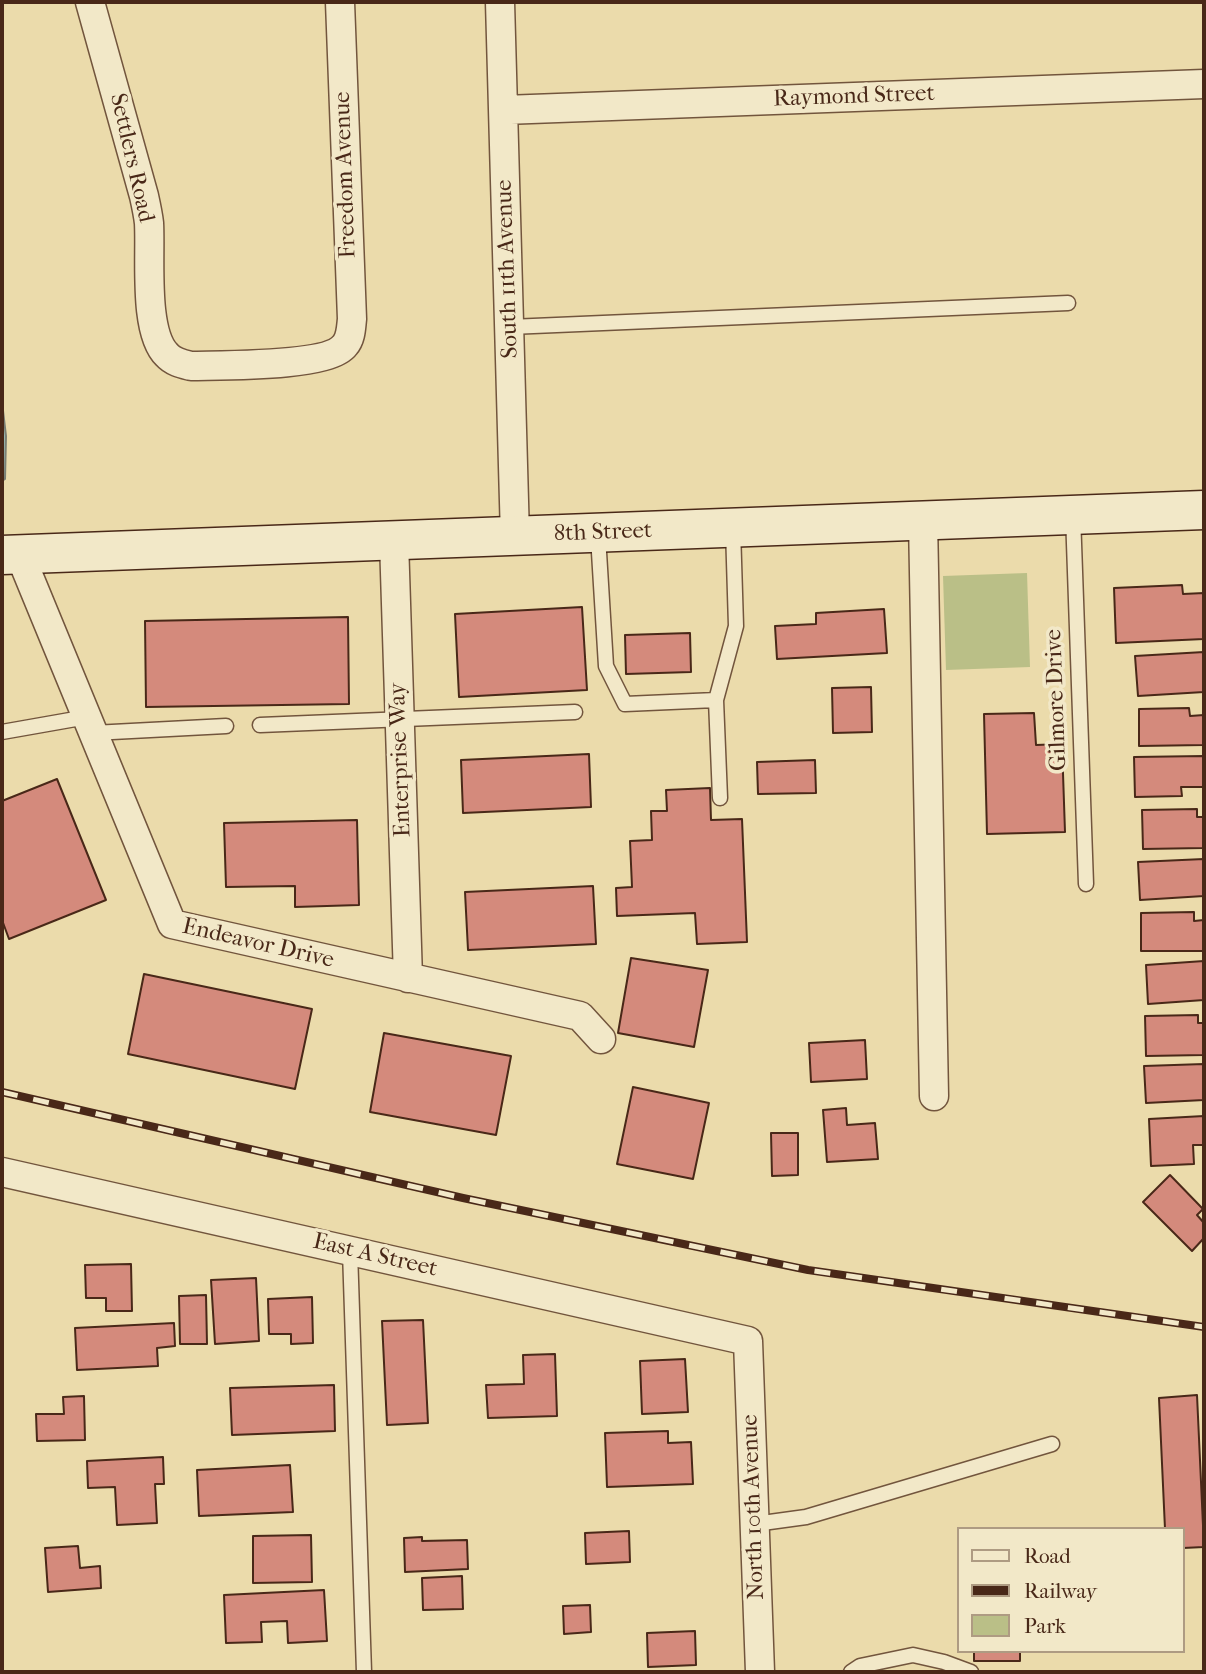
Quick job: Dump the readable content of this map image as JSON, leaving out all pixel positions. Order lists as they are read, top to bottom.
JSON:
{
  "streets": {
    "street": [
      "Raymond Street",
      "Settlers Road",
      "Freedom Avenue",
      "South 11th Avenue",
      "8th Street",
      "Enterprise Way",
      "Endeavor Drive",
      "East A Street",
      "North 10th Avenue"
    ],
    "lane": ["Gilmore Drive"]
  },
  "crossings": [
    ["Raymond Street", "South 11th Avenue"],
    ["Settlers Road", "Freedom Avenue"],
    ["South 11th Avenue", "8th Street"],
    ["8th Street", "Gilmore Drive"],
    ["8th Street", "Enterprise Way"],
    ["8th Street", "Endeavor Drive"],
    ["Enterprise Way", "Endeavor Drive"],
    ["East A Street", "North 10th Avenue"]
  ],
  "legend": ["Road", "Railway", "Park"]
}
